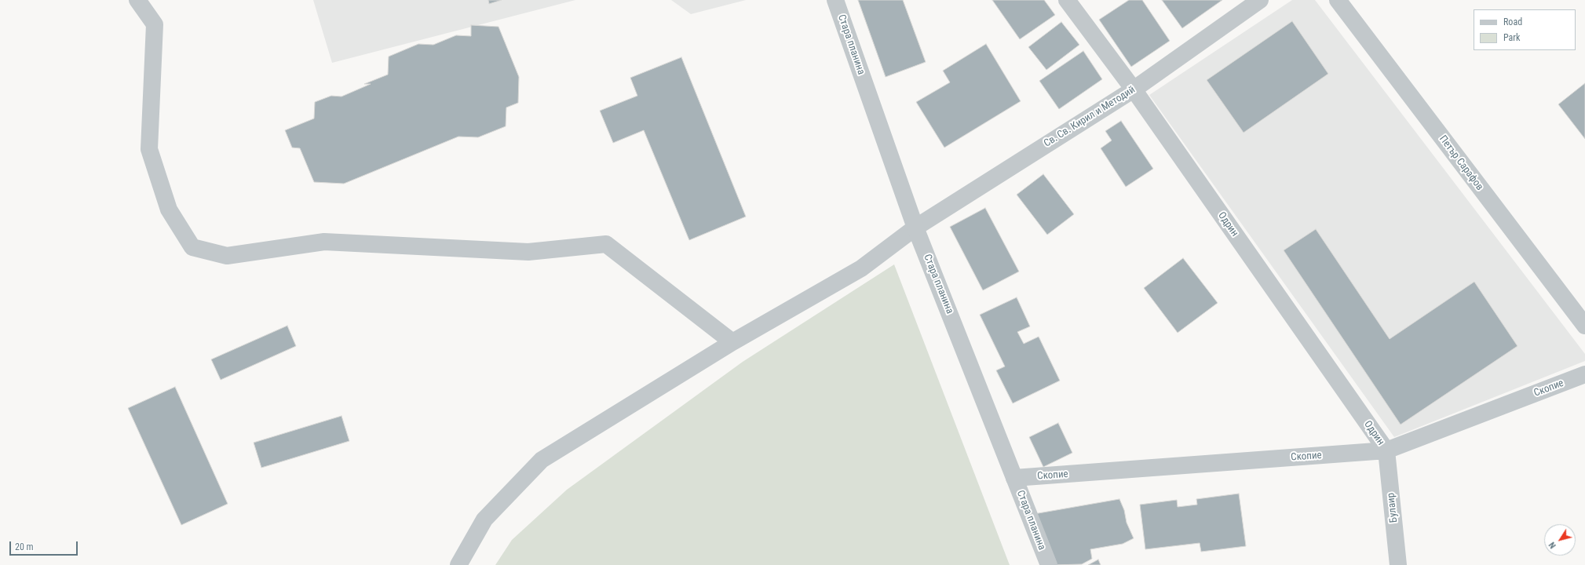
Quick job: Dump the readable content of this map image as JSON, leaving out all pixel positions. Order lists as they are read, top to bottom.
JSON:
{
  "streets": {
    "street": [
      "Стара планина",
      "Св. Св. Кирил и Методий",
      "Петър Сарафов",
      "Одрин",
      "Скопие",
      "Булаир"
    ]
  },
  "crossings": [
    ["Стара планина", "Св. Св. Кирил и Методий"],
    ["Стара планина", "Скопие"],
    ["Св. Св. Кирил и Методий", "Одрин"],
    ["Одрин", "Скопие"],
    ["Одрин", "Булаир"],
    ["Скопие", "Булаир"]
  ],
  "legend": ["Road", "Park"],
  "scale_bar": "20 m",
  "north": "bottom left"
}
